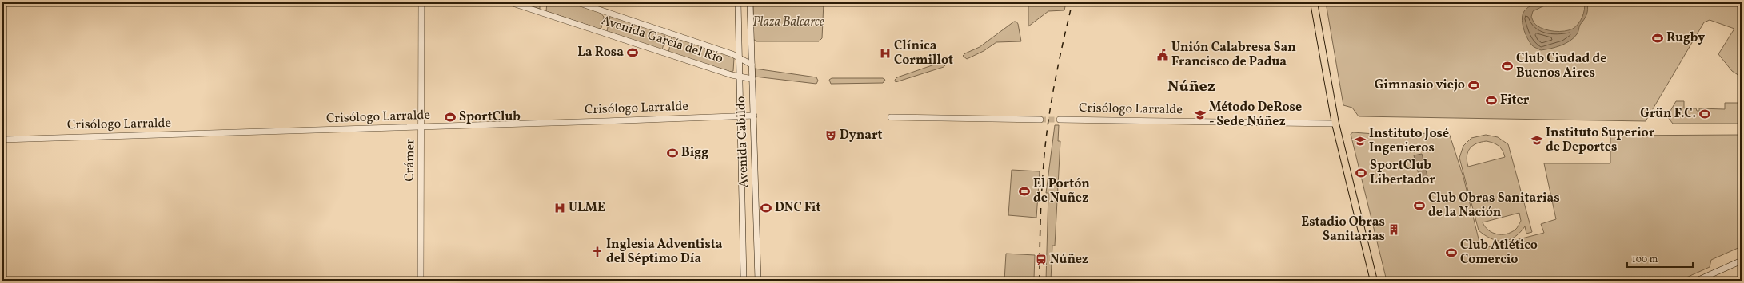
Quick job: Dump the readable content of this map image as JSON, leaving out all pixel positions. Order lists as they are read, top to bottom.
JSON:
{
  "streets": {
    "street": [
      "Avenida García del Río",
      "Crisólogo Larralde",
      "Avenida Cabildo",
      "Crámer"
    ]
  },
  "crossings": [
    ["Avenida García del Río", "Avenida Cabildo"],
    ["Crisólogo Larralde", "Avenida Cabildo"],
    ["Crisólogo Larralde", "Crámer"]
  ],
  "districts": ["Núñez"],
  "parks": ["Plaza Balcarce"],
  "places": {
    "sports": [
      "Rugby",
      "La Rosa",
      "Club Ciudad de Buenos Aires",
      "Gimnasio viejo",
      "Fiter",
      "Grün F.C.",
      "SportClub",
      "Bigg",
      "SportClub Libertador",
      "El Portón de Nuñez",
      "Club Obras Sanitarias de la Nación",
      "DNC Fit",
      "Club Atlético Comercio"
    ],
    "hospital": ["Clínica Cormillot", "ULME"],
    "public building": ["Unión Calabresa San Francisco de Padua"],
    "school or university": ["Método DeRose - Sede Núñez", "Instituto Superior de Deportes", "Instituto José Ingenieros"],
    "theatre": ["Dynart"],
    "building": ["Estadio Obras Sanitarias"],
    "church": ["Inglesia Adventista del Séptimo Día"],
    "station": ["Núñez"]
  },
  "scale_bar": "100 m"
}
